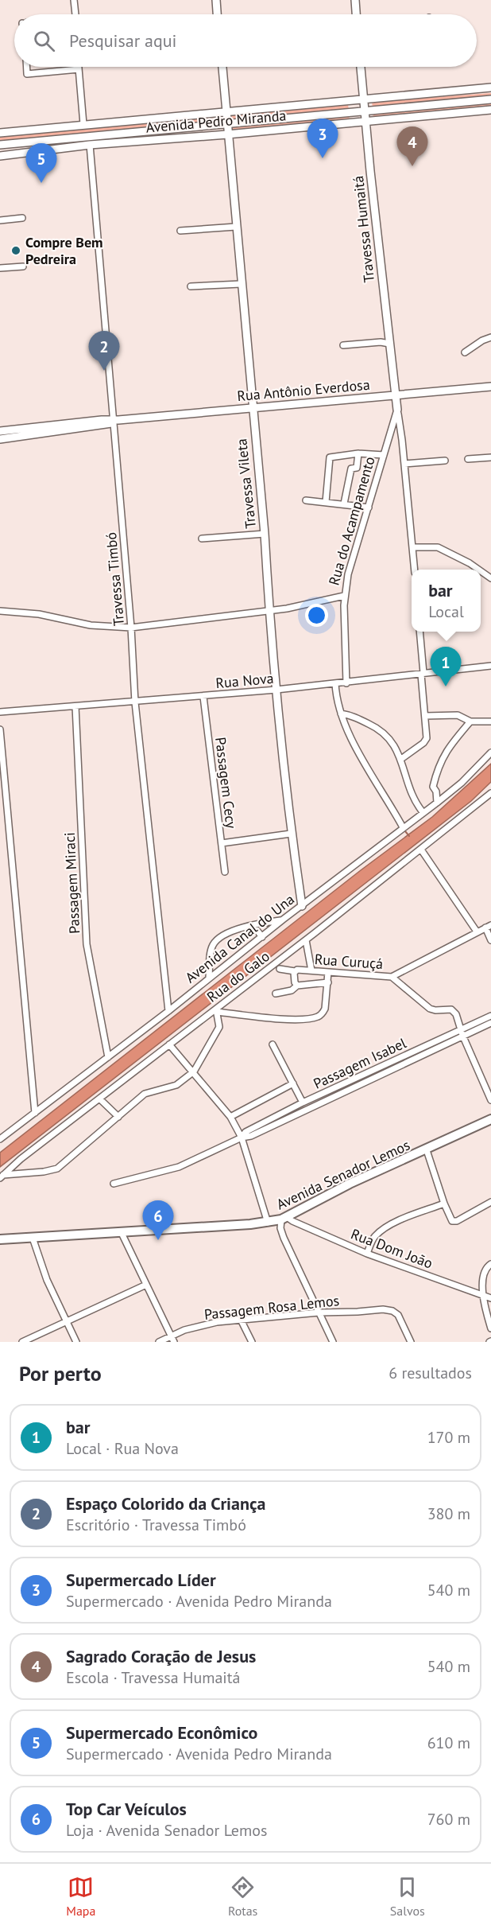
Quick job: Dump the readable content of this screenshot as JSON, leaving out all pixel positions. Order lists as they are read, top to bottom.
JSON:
{
  "streets": {
    "main road": ["Avenida Senador Lemos"],
    "street": [
      "Avenida Pedro Miranda",
      "Travessa Humaitá",
      "Rua Antônio Everdosa",
      "Travessa Vileta",
      "Rua do Acampamento",
      "Travessa Timbó",
      "Rua Nova",
      "Passagem Cecy",
      "Passagem Miraci",
      "Avenida Canal do Una",
      "Rua Curuçá",
      "Rua do Galo",
      "Passagem Isabel",
      "Rua Dom João",
      "Passagem Rosa Lemos"
    ]
  },
  "crossings": [
    ["Avenida Pedro Miranda", "Travessa Humaitá"],
    ["Avenida Pedro Miranda", "Travessa Vileta"],
    ["Avenida Pedro Miranda", "Travessa Timbó"],
    ["Travessa Humaitá", "Rua Antônio Everdosa"],
    ["Travessa Humaitá", "Rua do Acampamento"],
    ["Rua Antônio Everdosa", "Travessa Vileta"],
    ["Rua Antônio Everdosa", "Rua do Acampamento"],
    ["Rua Antônio Everdosa", "Travessa Timbó"],
    ["Travessa Vileta", "Rua Nova"],
    ["Travessa Vileta", "Avenida Canal do Una"],
    ["Rua do Acampamento", "Rua Nova"],
    ["Travessa Timbó", "Rua Nova"],
    ["Travessa Timbó", "Avenida Canal do Una"],
    ["Rua Nova", "Passagem Cecy"],
    ["Rua Nova", "Passagem Miraci"],
    ["Passagem Miraci", "Avenida Canal do Una"],
    ["Rua Curuçá", "Passagem Isabel"],
    ["Avenida Senador Lemos", "Rua Dom João"]
  ],
  "places": ["Compre Bem Pedreira"],
  "page": {
    "search": "Pesquisar aqui",
    "pins": [
      "3",
      "4",
      "5",
      "2",
      "1",
      "6"
    ],
    "popup": ["bar", "Local"],
    "heading": ["Por perto", "6 resultados"],
    "list": [
      {
        "mark": "1",
        "name": "bar",
        "note": "Local · Rua Nova",
        "value": "170 m"
      },
      {
        "mark": "2",
        "name": "Espaço Colorido da Criança",
        "note": "Escritório · Travessa Timbó",
        "value": "380 m"
      },
      {
        "mark": "3",
        "name": "Supermercado Líder",
        "note": "Supermercado · Avenida Pedro Miranda",
        "value": "540 m"
      },
      {
        "mark": "4",
        "name": "Sagrado Coração de Jesus",
        "note": "Escola · Travessa Humaitá",
        "value": "540 m"
      },
      {
        "mark": "5",
        "name": "Supermercado Econômico",
        "note": "Supermercado · Avenida Pedro Miranda",
        "value": "610 m"
      },
      {
        "mark": "6",
        "name": "Top Car Veículos",
        "note": "Loja · Avenida Senador Lemos",
        "value": "760 m"
      }
    ],
    "nav": ["Mapa", "Rotas", "Salvos"]
  }
}
